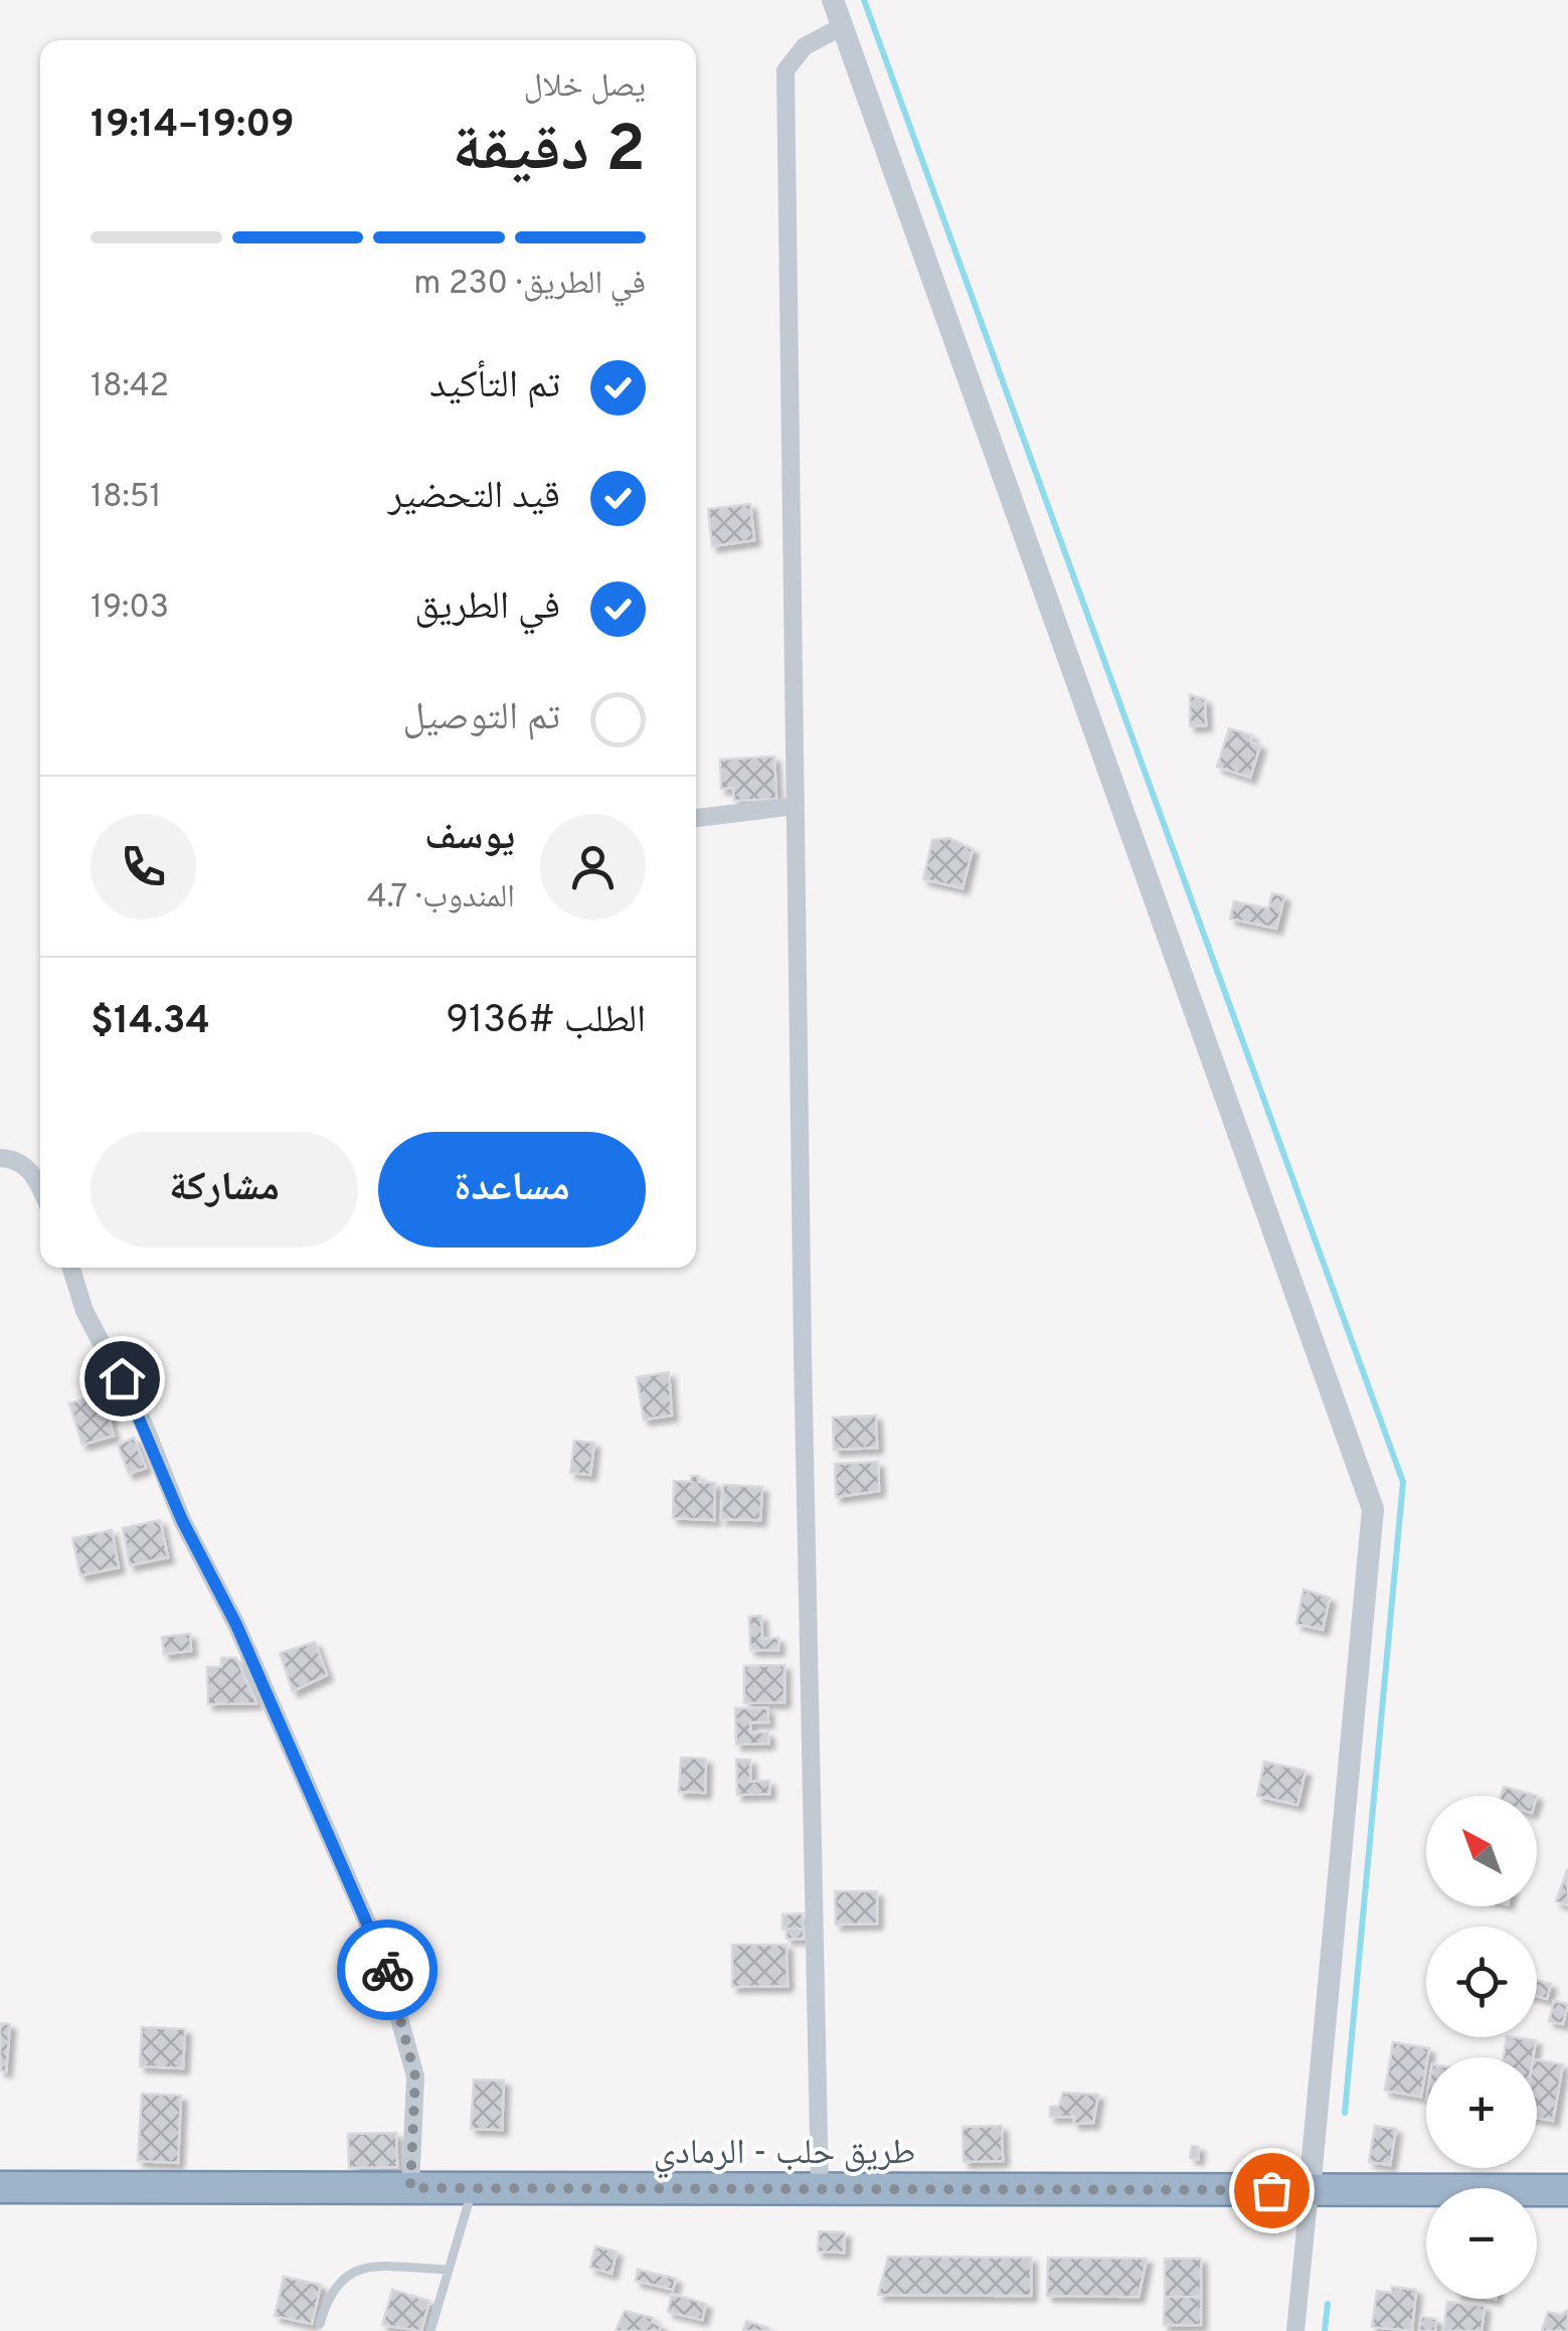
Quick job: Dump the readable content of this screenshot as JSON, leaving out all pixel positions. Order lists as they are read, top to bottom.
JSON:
{
  "streets": {
    "highway": ["طريق حلب - الرمادي"]
  },
  "north": "top left",
  "page": {
    "heading": ["2 دقيقة", "يصل خلال", "19:09–19:14"],
    "panel": [
      "يوسف",
      "المندوب · 4.7",
      "الطلب #9136",
      "$14.34"
    ],
    "bar": "في الطريق · 230 m",
    "list": [
      ["تم التأكيد", "18:42"],
      ["قيد التحضير", "18:51"],
      ["في الطريق", "19:03"],
      "تم التوصيل"
    ],
    "buttons": ["مساعدة", "مشاركة"],
    "map_buttons": ["+", "−"]
  }
}
